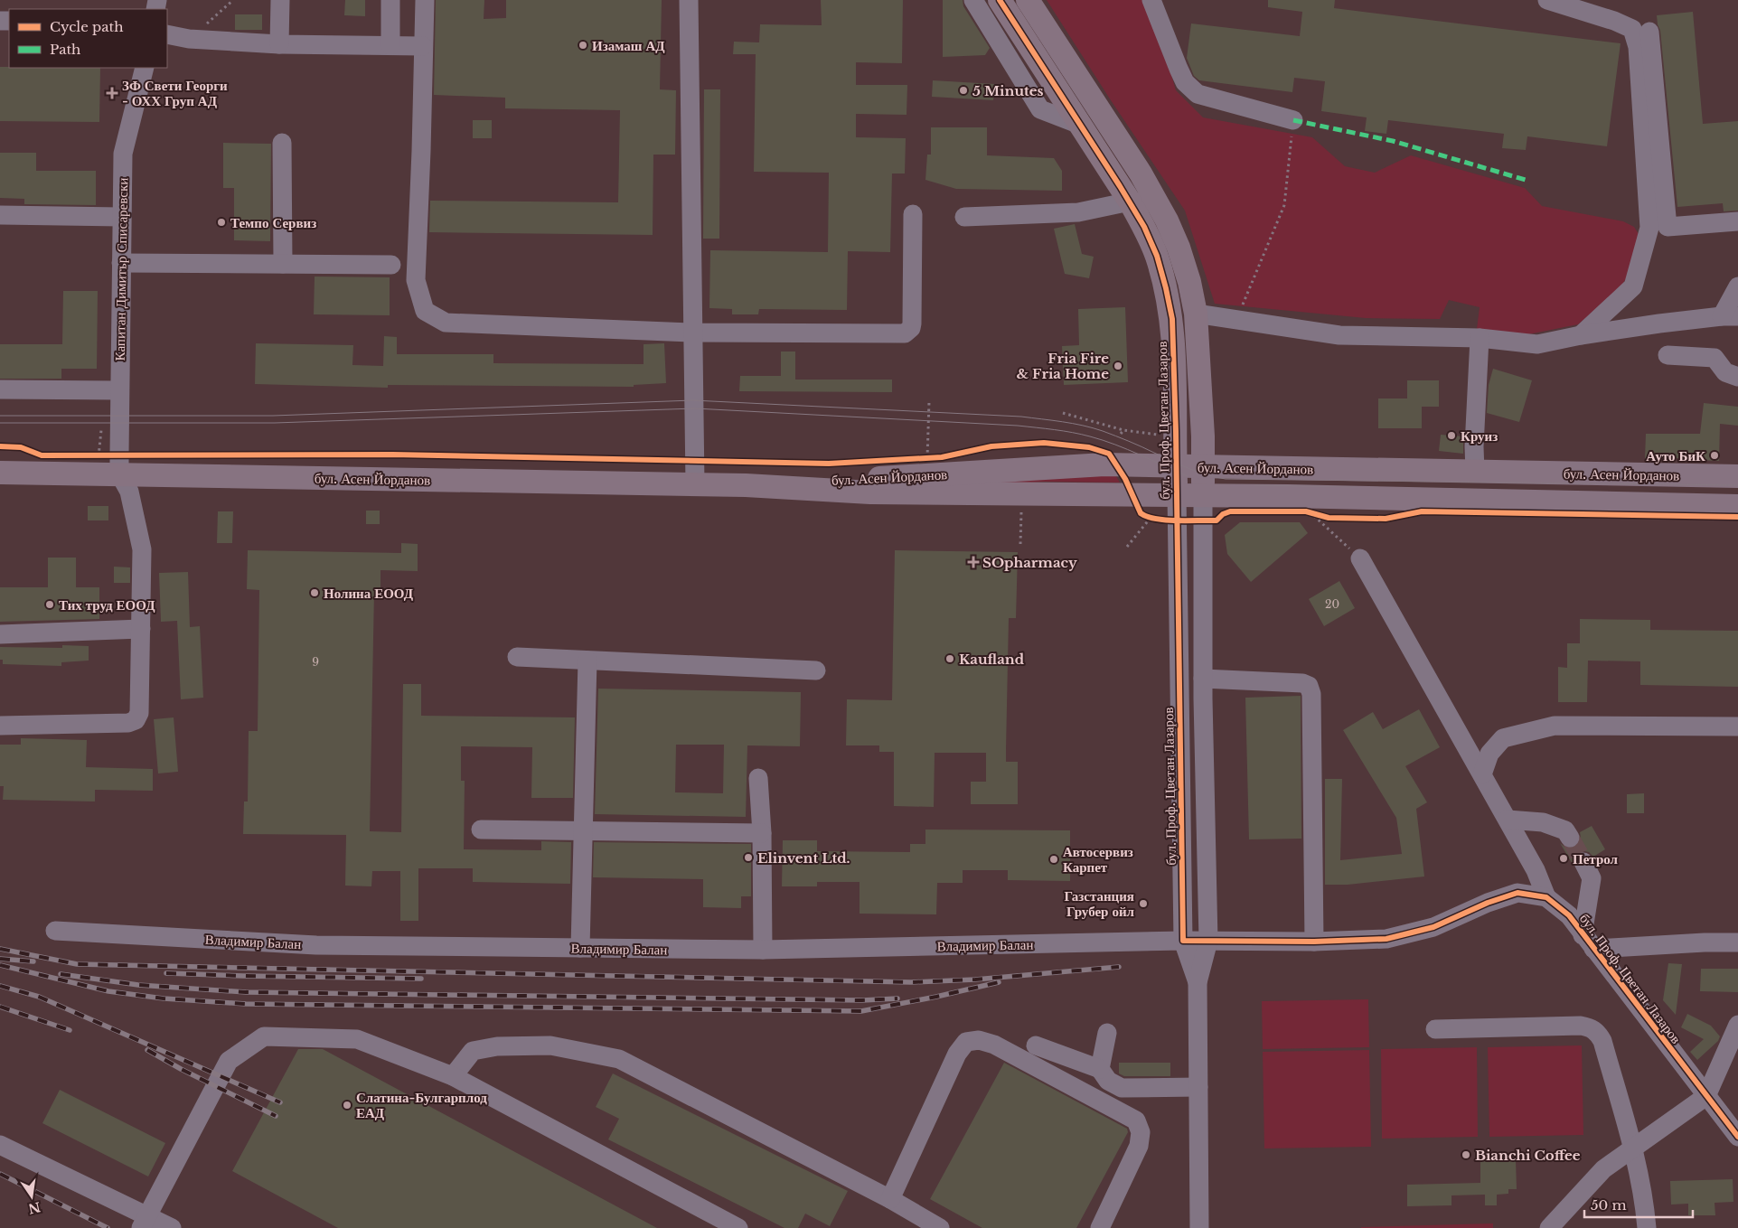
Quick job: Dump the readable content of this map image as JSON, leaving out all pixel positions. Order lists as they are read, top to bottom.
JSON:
{
  "streets": {
    "main road": ["бул. Проф. Цветан Лазаров", "бул. Асен Йорданов"],
    "street": ["Капитан Димитър Списаревски", "Владимир Балан"]
  },
  "crossings": [
    ["Капитан Димитър Списаревски", "бул. Асен Йорданов"],
    ["бул. Проф. Цветан Лазаров", "бул. Асен Йорданов"],
    ["бул. Проф. Цветан Лазаров", "Владимир Балан"]
  ],
  "places": {
    "other": [
      "Изамаш АД",
      "5 Minutes",
      "Темпо Сервиз",
      "Fria Fire & Fria Home",
      "Круиз",
      "Ауто БиК",
      "Нолина ЕООД",
      "Тих труд ЕООД",
      "Kaufland",
      "Elinvent Ltd.",
      "Петрол",
      "Автосервиз Карпет",
      "Газстанция Грубер ойл",
      "Слатина-Булгарплод ЕАД",
      "Bianchi Coffee"
    ],
    "health": ["ЗФ Свети Георги - ОХХ Груп АД", "SOpharmacy"]
  },
  "house_numbers": ["20", "9"],
  "legend": ["Cycle path", "Path"],
  "scale_bar": "50 m",
  "north": "bottom"
}
